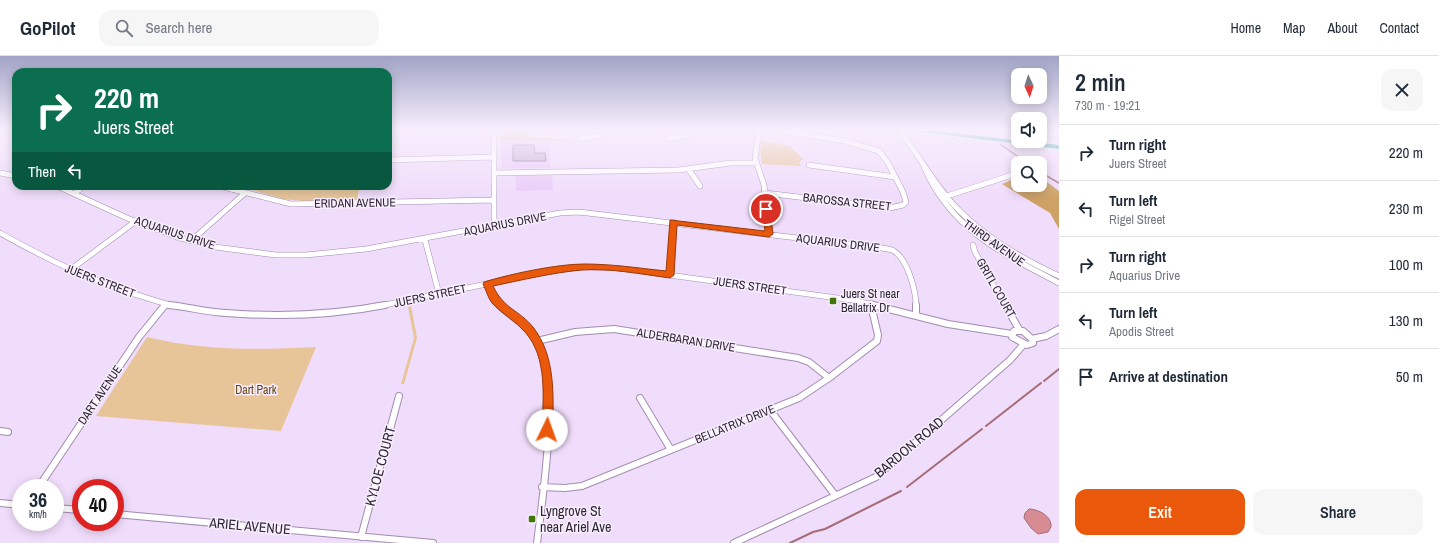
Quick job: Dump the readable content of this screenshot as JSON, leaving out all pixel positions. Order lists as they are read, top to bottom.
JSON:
{
  "streets": {
    "street": [
      "BAROSSA STREET",
      "ERIDANI AVENUE",
      "AQUARIUS DRIVE",
      "THIRD AVENUE",
      "JUERS STREET",
      "GRITL COURT",
      "ALDERBARAN DRIVE",
      "DART AVENUE",
      "BELLATRIX DRIVE",
      "BARDON ROAD",
      "KYLOE COURT",
      "ARIEL AVENUE"
    ]
  },
  "crossings": [
    ["AQUARIUS DRIVE", "JUERS STREET"],
    ["JUERS STREET", "DART AVENUE"],
    ["JUERS STREET", "BELLATRIX DRIVE"],
    ["ALDERBARAN DRIVE", "BELLATRIX DRIVE"],
    ["KYLOE COURT", "ARIEL AVENUE"]
  ],
  "parks": ["Dart Park"],
  "places": {
    "transit": ["Juers St near Bellatrix Dr", "Lyngrove St near Ariel Ave"]
  },
  "north": "bottom",
  "page": {
    "header": "GoPilot",
    "search": "Search here",
    "nav": [
      "Home",
      "Map",
      "About",
      "Contact"
    ],
    "heading": ["2 min", "730 m · 19:21"],
    "turn": ["220 m", "Juers Street"],
    "list": [
      {
        "name": "Turn right",
        "note": "Juers Street",
        "value": "220 m"
      },
      {
        "name": "Turn left",
        "note": "Rigel Street",
        "value": "230 m"
      },
      {
        "name": "Turn right",
        "note": "Aquarius Drive",
        "value": "100 m"
      },
      {
        "name": "Turn left",
        "note": "Apodis Street",
        "value": "130 m"
      },
      {
        "name": "Arrive at destination",
        "value": "50 m"
      }
    ],
    "then": "Then",
    "speed": "36 km/h",
    "limit": "40",
    "buttons": ["Exit", "Share"]
  }
}
